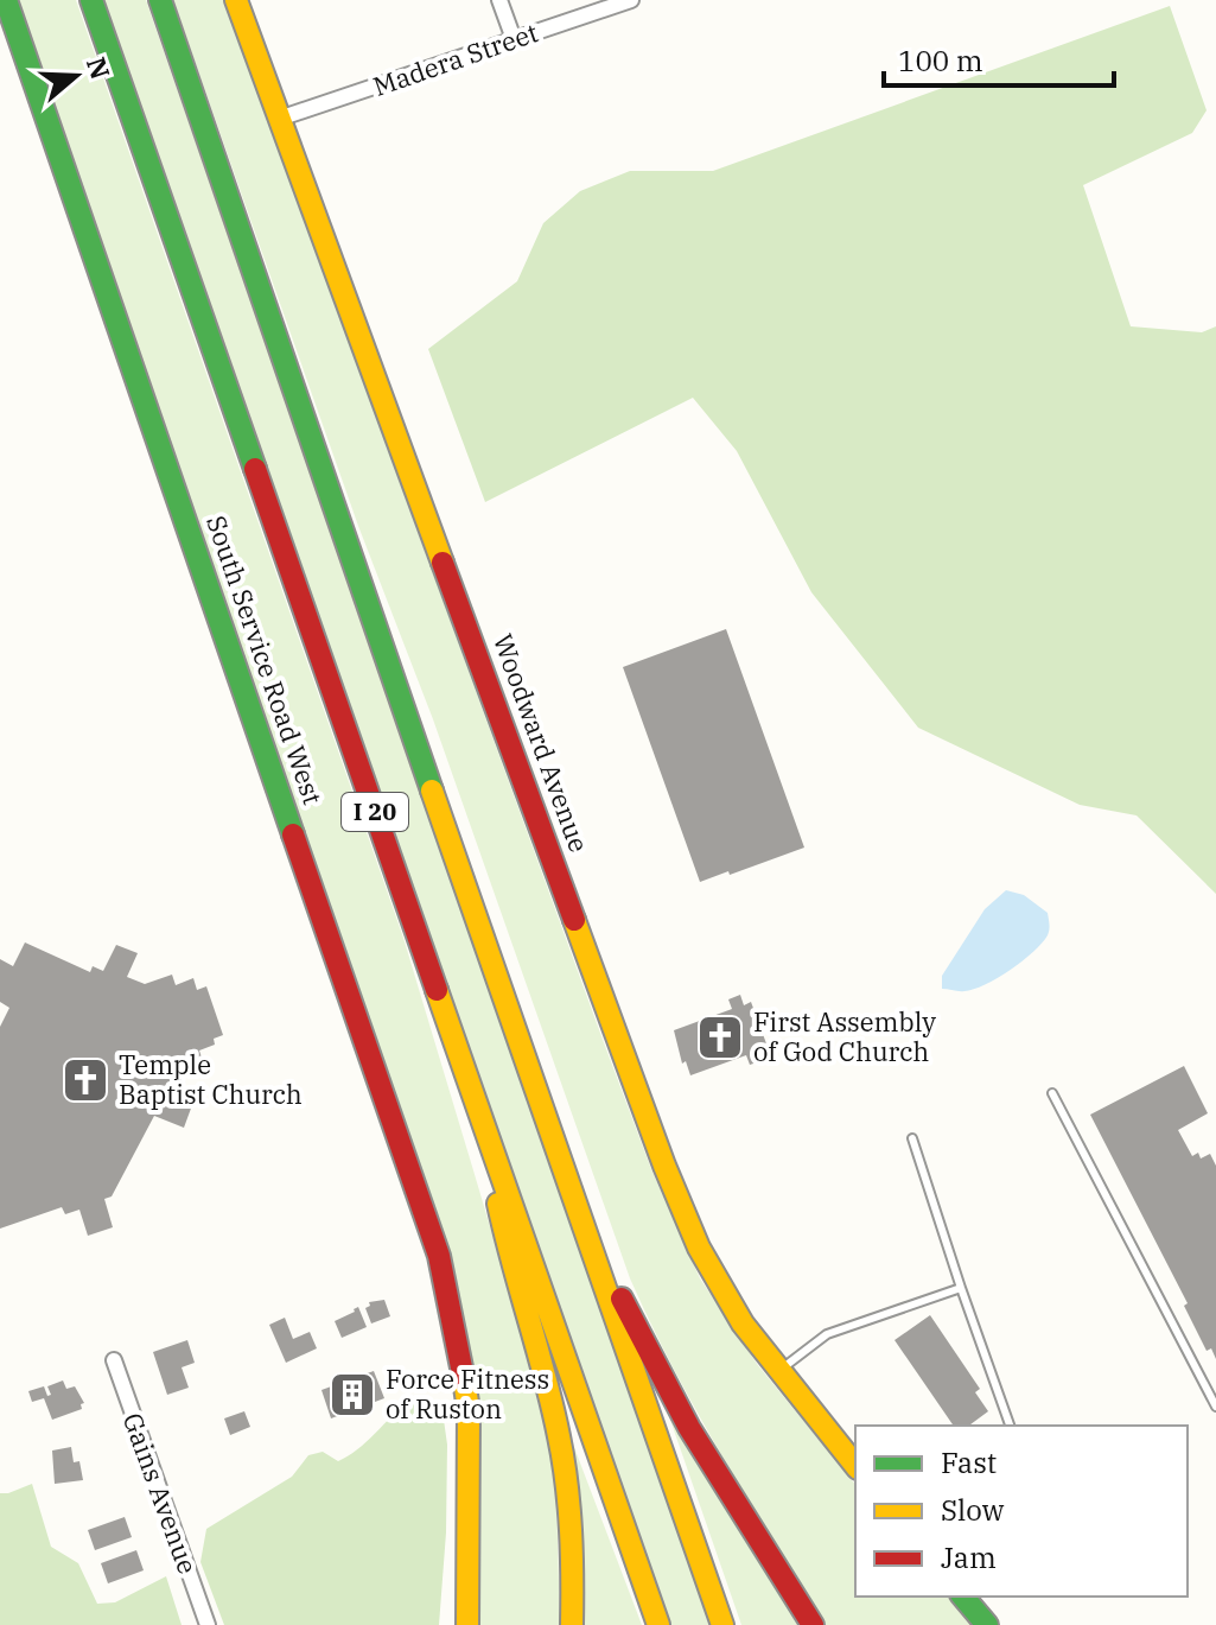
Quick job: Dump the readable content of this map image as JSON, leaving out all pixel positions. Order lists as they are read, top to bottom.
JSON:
{
  "streets": {
    "main road": ["South Service Road West", "Woodward Avenue", "I 20"],
    "street": ["Madera Street", "Gains Avenue"]
  },
  "crossings": [
    ["Madera Street", "Woodward Avenue"]
  ],
  "places": {
    "church": ["First Assembly of God Church", "Temple Baptist Church"],
    "building": ["Force Fitness of Ruston"]
  },
  "legend": ["Fast", "Slow", "Jam"],
  "scale_bar": "100 m",
  "north": "right"
}
